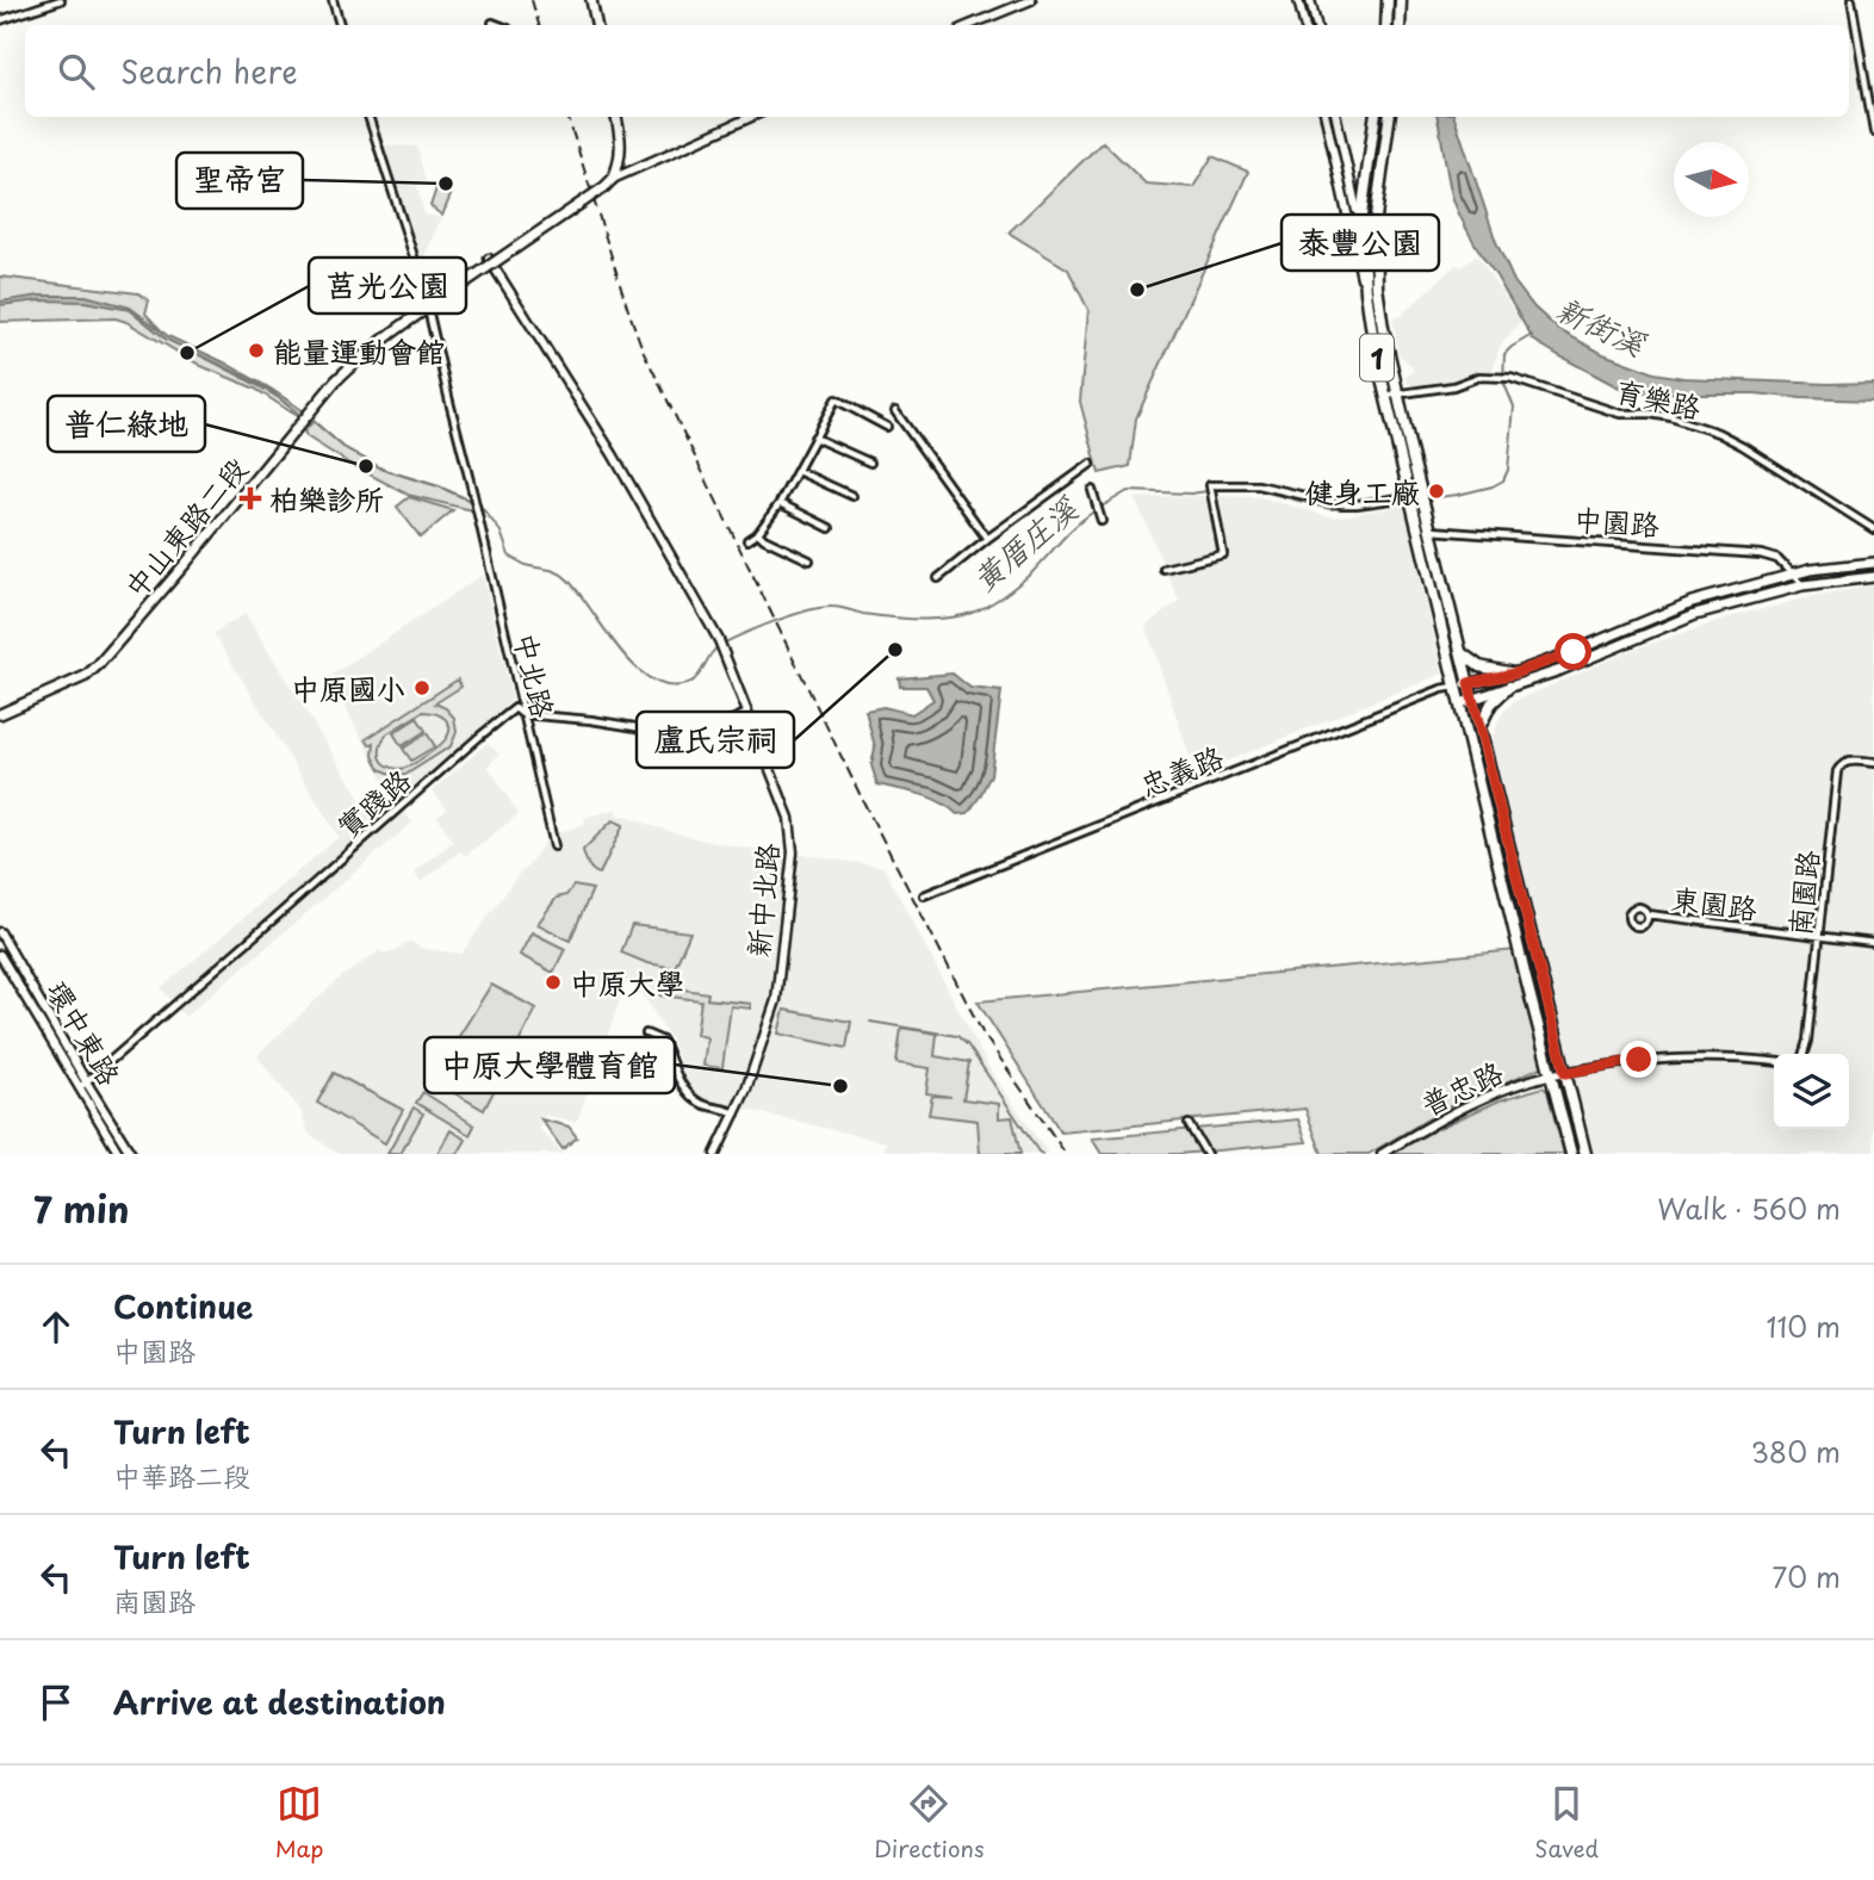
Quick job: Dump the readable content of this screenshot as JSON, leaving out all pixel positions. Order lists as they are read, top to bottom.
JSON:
{
  "streets": {
    "main road": ["1", "中山東路二段"],
    "street": [
      "育樂路",
      "中園路",
      "中北路",
      "忠義路",
      "實踐路",
      "南園路",
      "新中北路",
      "東園路",
      "環中東路",
      "普忠路"
    ]
  },
  "crossings": [
    ["1", "育樂路"],
    ["1", "中園路"],
    ["1", "忠義路"],
    ["1", "普忠路"],
    ["中山東路二段", "中北路"],
    ["中北路", "實踐路"],
    ["實踐路", "新中北路"],
    ["實踐路", "環中東路"],
    ["南園路", "東園路"]
  ],
  "water": ["新街溪", "黃厝庄溪"],
  "places": {
    "other": [
      "聖帝宮",
      "泰豐公園",
      "能量運動會館",
      "莒光公園",
      "普仁綠地",
      "健身工廠",
      "盧氏宗祠",
      "中原國小",
      "中原大學",
      "中原大學體育館"
    ],
    "health": ["柏樂診所"]
  },
  "north": "right",
  "page": {
    "search": "Search here",
    "heading": ["7 min", "Walk · 560 m"],
    "list": [
      ["Continue", "中園路", "110 m"],
      ["Turn left", "中華路二段", "380 m"],
      ["Turn left", "南園路", "70 m"],
      "Arrive at destination"
    ],
    "nav": ["Map", "Directions", "Saved"]
  }
}
